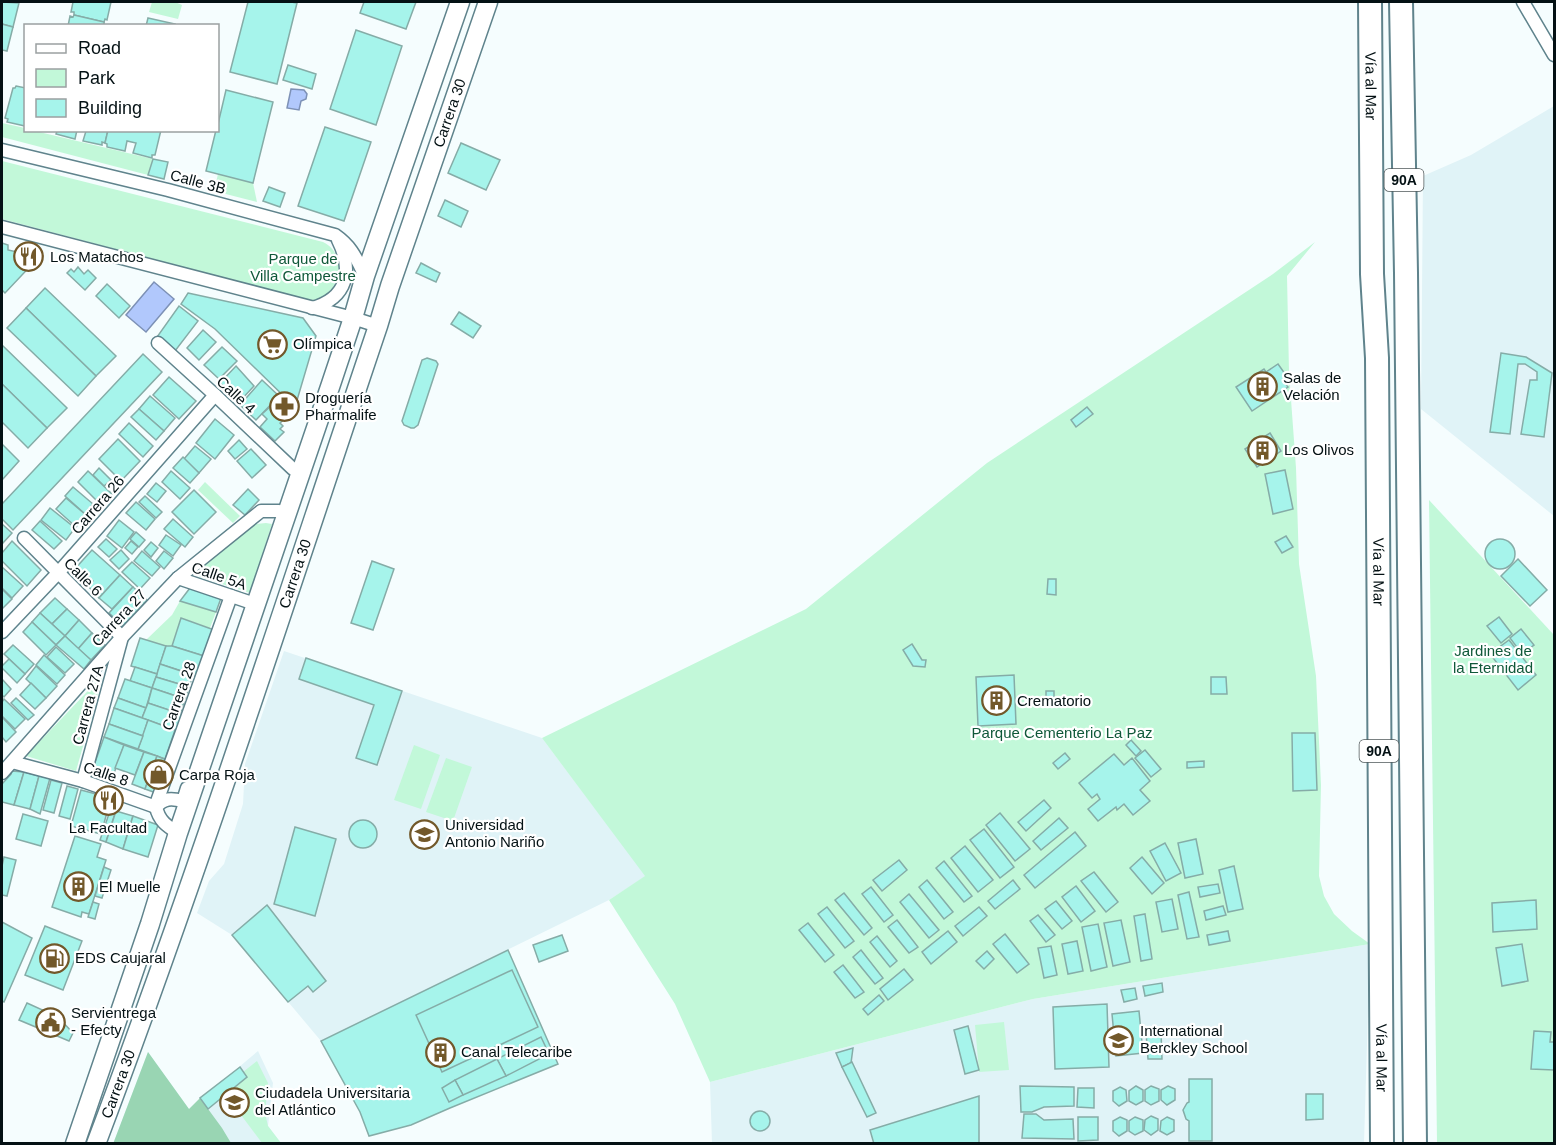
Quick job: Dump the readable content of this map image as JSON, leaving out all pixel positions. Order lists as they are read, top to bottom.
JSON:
{
  "streets": {
    "highway": ["Vía al Mar", "90A"],
    "main road": ["Carrera 30"],
    "street": [
      "Calle 3B",
      "Calle 4",
      "Carrera 26",
      "Calle 5A",
      "Calle 6",
      "Carrera 27",
      "Carrera 28",
      "Carrera 27A",
      "Calle 8"
    ]
  },
  "crossings": [
    ["Calle 4", "Carrera 26"],
    ["Carrera 26", "Calle 6"],
    ["Calle 5A", "Carrera 27"],
    ["Calle 5A", "Carrera 28"],
    ["Calle 6", "Carrera 27"],
    ["Calle 6", "Carrera 27A"],
    ["Carrera 27", "Carrera 27A"],
    ["Carrera 27", "Calle 8"],
    ["Carrera 28", "Calle 8"],
    ["Carrera 27A", "Calle 8"]
  ],
  "parks": ["Parque de Villa Campestre", "Jardines de la Eternidad", "Parque Cementerio La Paz"],
  "places": {
    "restaurant": ["Los Matachos", "La Facultad"],
    "supermarket": ["Olímpica"],
    "building": [
      "Salas de Velación",
      "Los Olivos",
      "Crematorio",
      "El Muelle",
      "Canal Telecaribe"
    ],
    "pharmacy": ["Droguería Pharmalife"],
    "shop": ["Carpa Roja"],
    "school or university": ["Universidad Antonio Nariño", "International Berckley School", "Ciudadela Universitaria del Atlántico"],
    "fuel station": ["EDS Caujaral"],
    "public building": ["Servientrega - Efecty"]
  },
  "legend": ["Road", "Park", "Building"]
}
